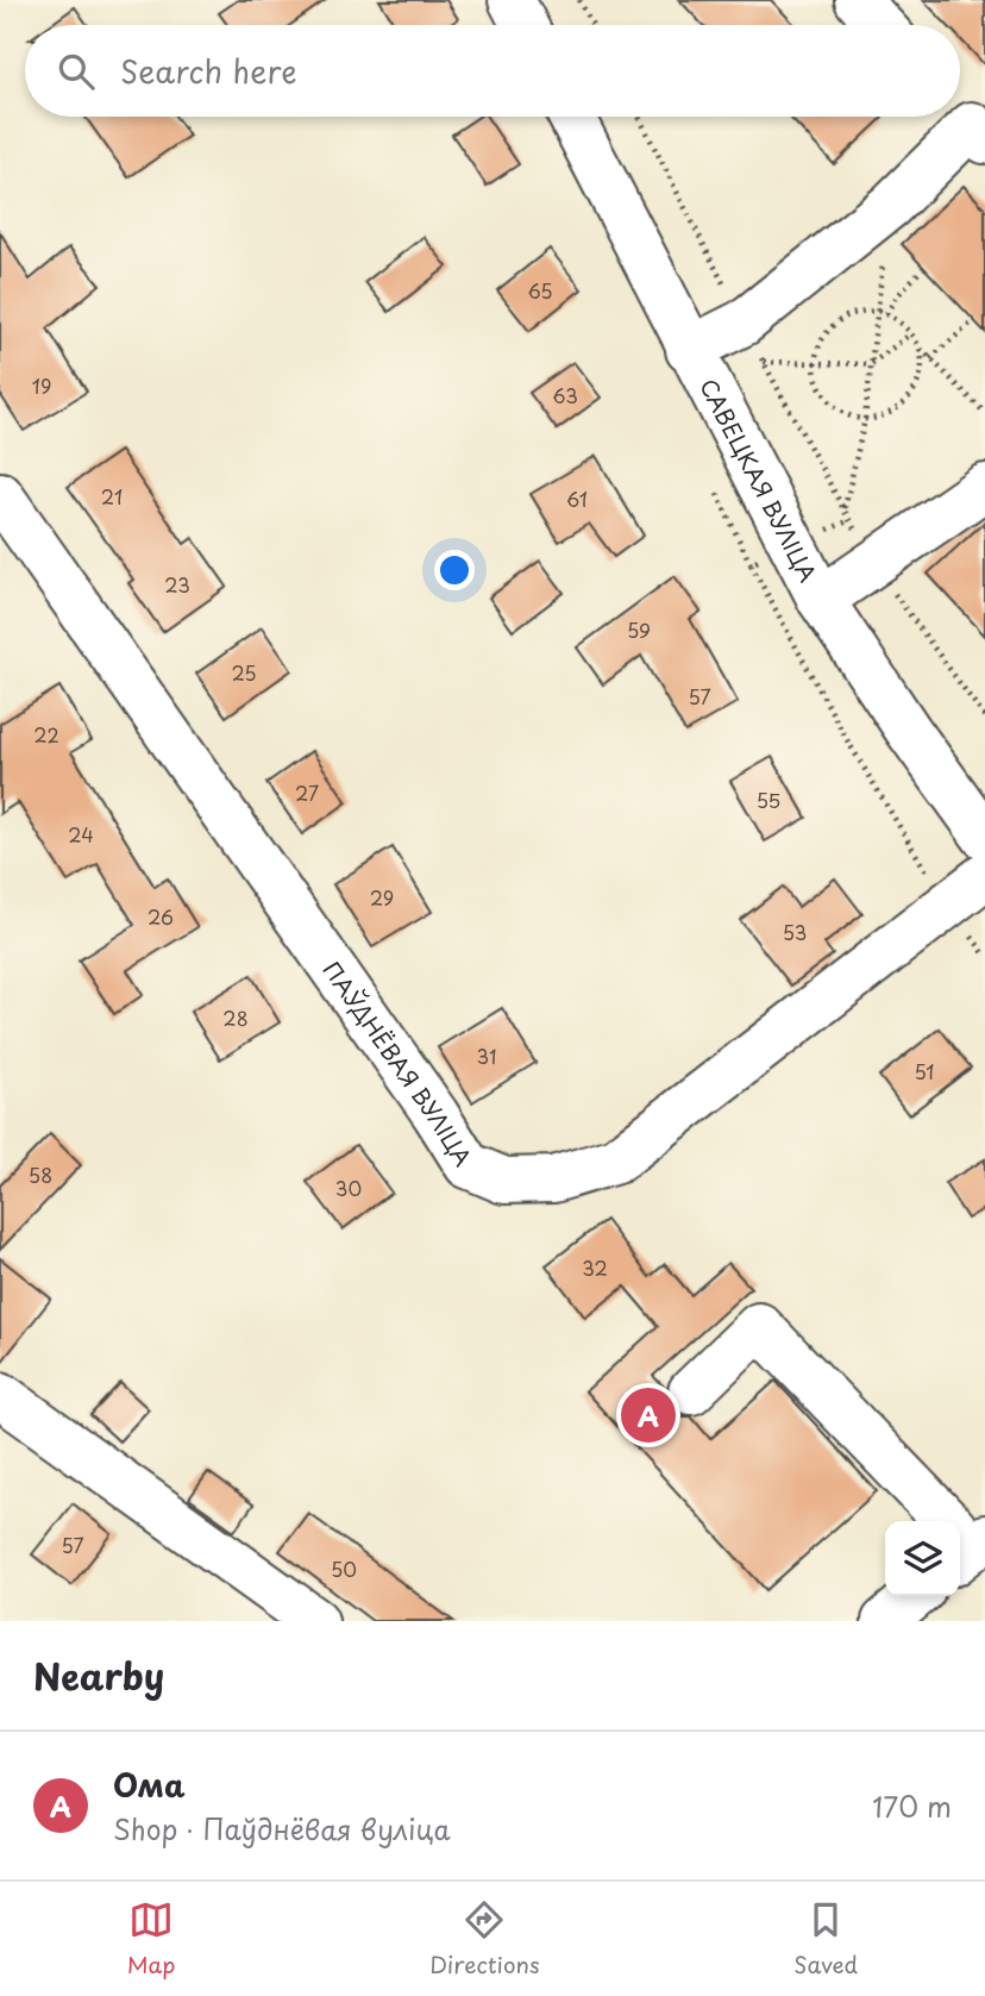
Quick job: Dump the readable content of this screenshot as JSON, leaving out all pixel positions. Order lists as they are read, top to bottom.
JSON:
{
  "streets": {
    "street": ["САВЕЦКАЯ ВУЛІЦА", "ПАЎДНЁВАЯ ВУЛІЦА"]
  },
  "house_numbers": [
    "65",
    "19",
    "63",
    "21",
    "61",
    "23",
    "59",
    "25",
    "57",
    "22",
    "27",
    "55",
    "24",
    "29",
    "26",
    "53",
    "28",
    "31",
    "51",
    "58",
    "30",
    "32",
    "57",
    "50"
  ],
  "page": {
    "search": "Search here",
    "pins": "A",
    "heading": "Nearby",
    "list": [
      {
        "mark": "A",
        "name": "Ома",
        "note": "Shop · Паўднёвая вуліца",
        "value": "170 m"
      }
    ],
    "nav": ["Map", "Directions", "Saved"]
  }
}
